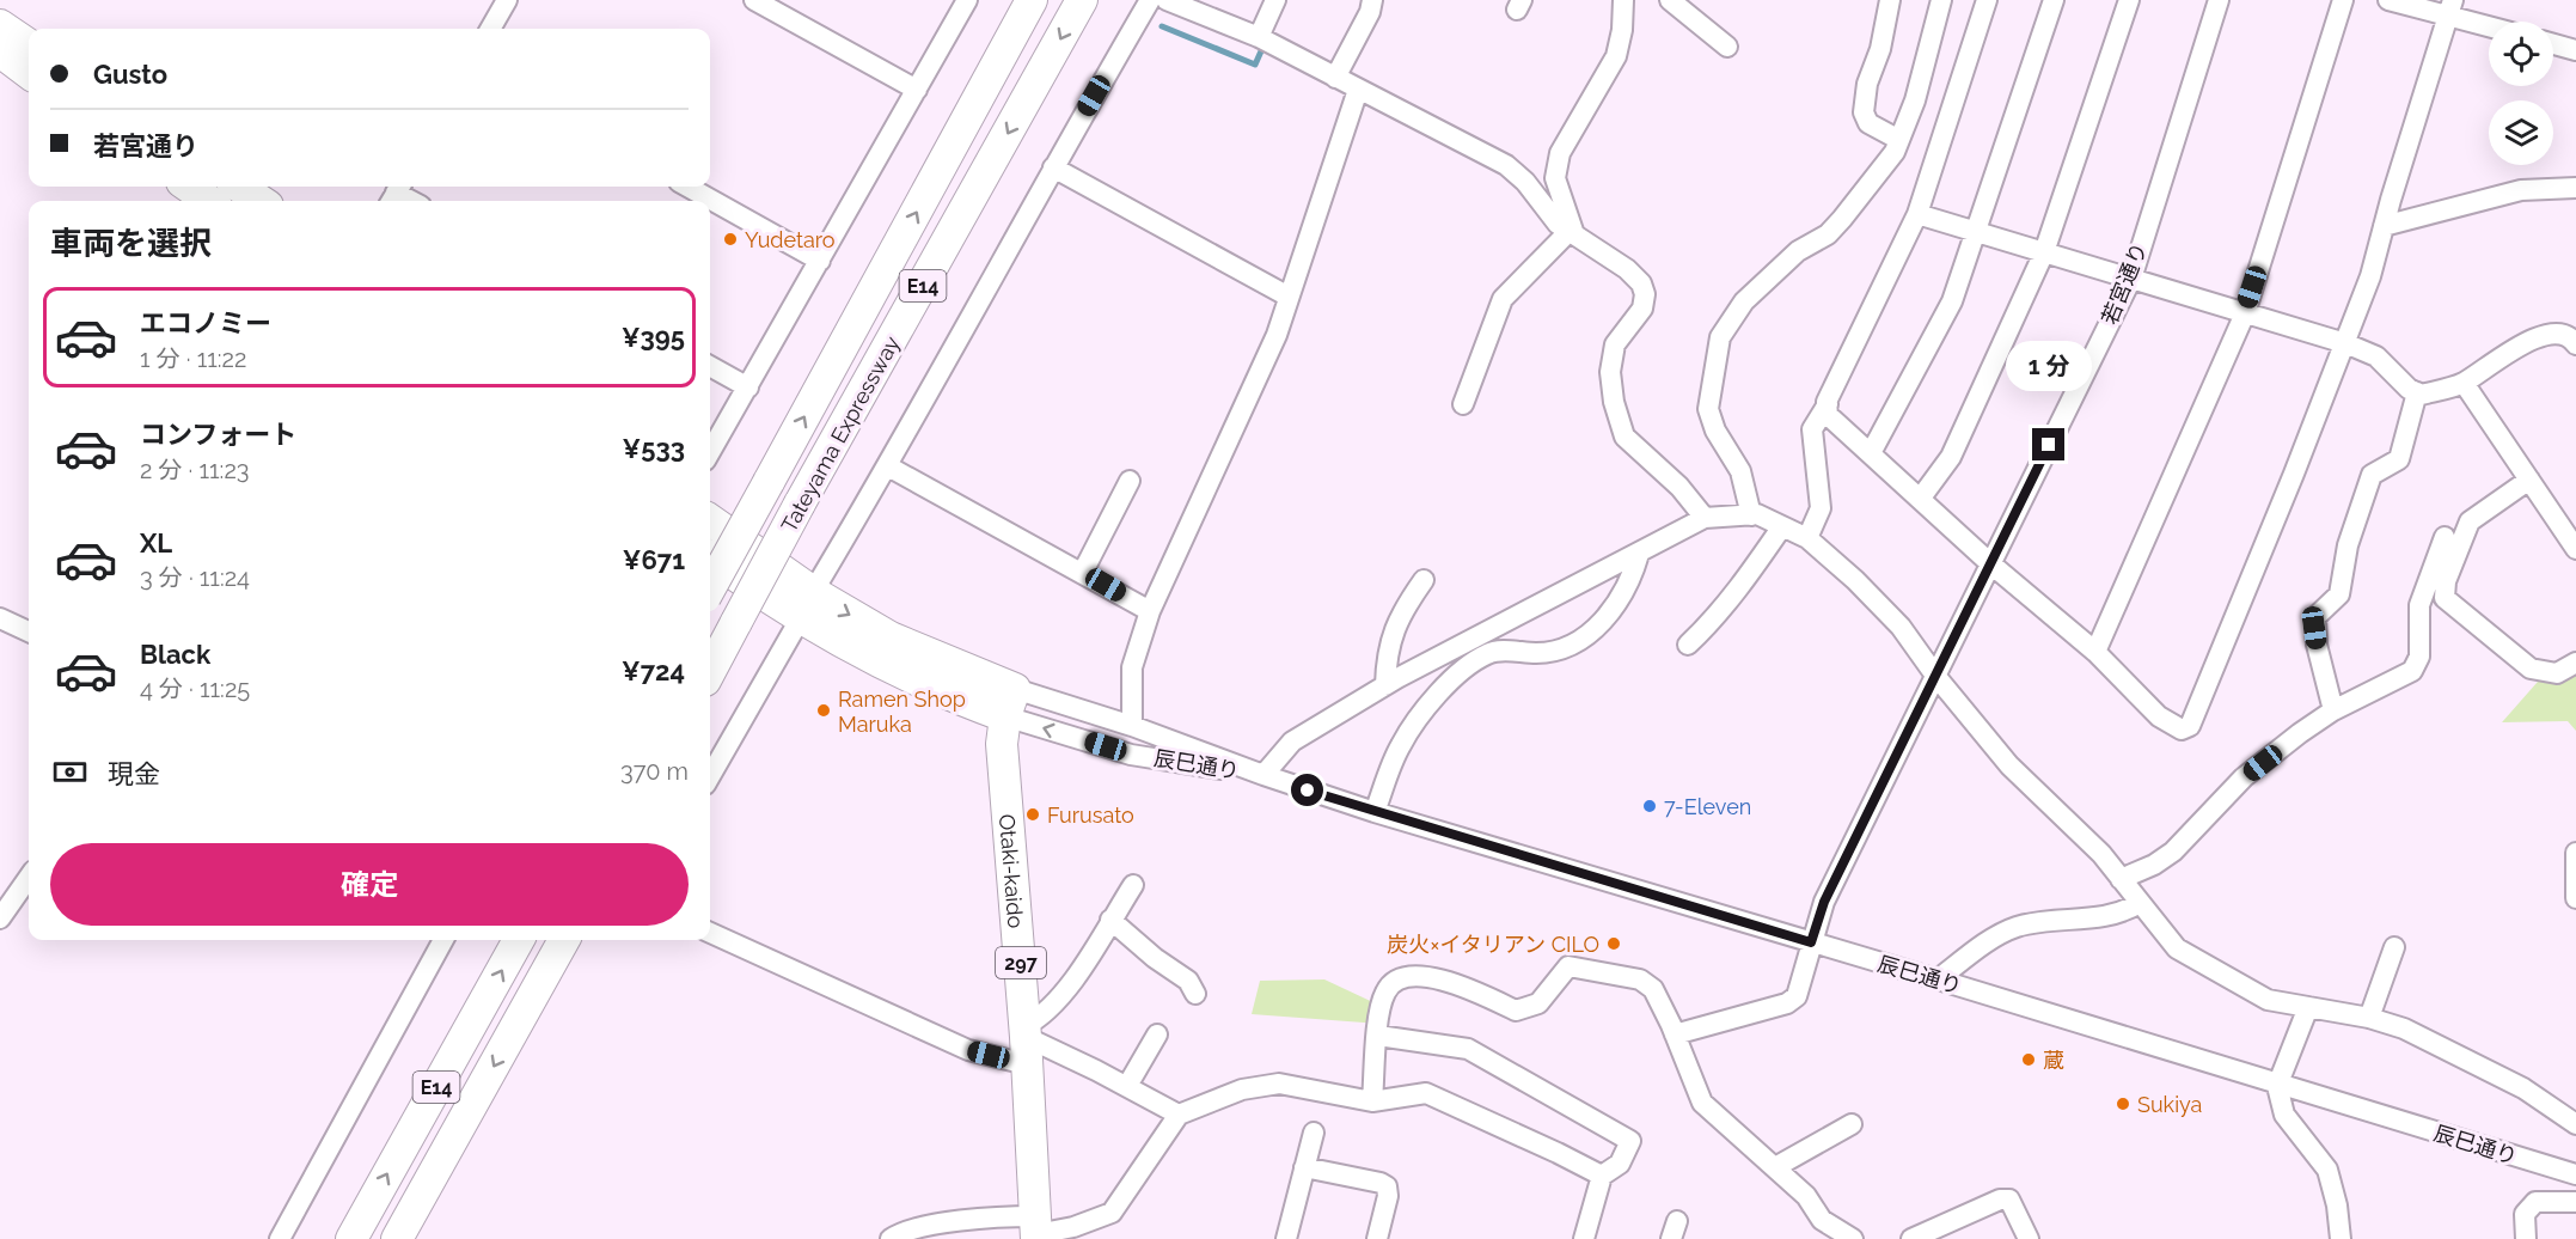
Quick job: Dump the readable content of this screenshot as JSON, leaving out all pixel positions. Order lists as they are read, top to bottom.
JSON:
{
  "streets": {
    "highway": [
      "E14",
      "Tateyama Expressway",
      "Otaki-kaido",
      "297"
    ],
    "street": ["若宮通り", "辰巳通り"]
  },
  "crossings": [
    ["若宮通り", "辰巳通り"],
    ["辰巳通り", "Otaki-kaido"]
  ],
  "places": [
    "Yudetaro",
    "Ramen Shop Maruka",
    "7-Eleven",
    "Furusato",
    "炭火×イタリアン CILO",
    "蔵",
    "Sukiya"
  ],
  "page": {
    "banner": ["Gusto", "若宮通り"],
    "heading": "車両を選択",
    "list": [
      {
        "name": "エコノミー",
        "note": "1 分 · 11:22",
        "value": "¥395"
      },
      {
        "name": "コンフォート",
        "note": "2 分 · 11:23",
        "value": "¥533"
      },
      {
        "name": "XL",
        "note": "3 分 · 11:24",
        "value": "¥671"
      },
      {
        "name": "Black",
        "note": "4 分 · 11:25",
        "value": "¥724"
      }
    ],
    "bubble": "1 分",
    "pay": ["現金", "370 m"],
    "buttons": "確定"
  }
}
